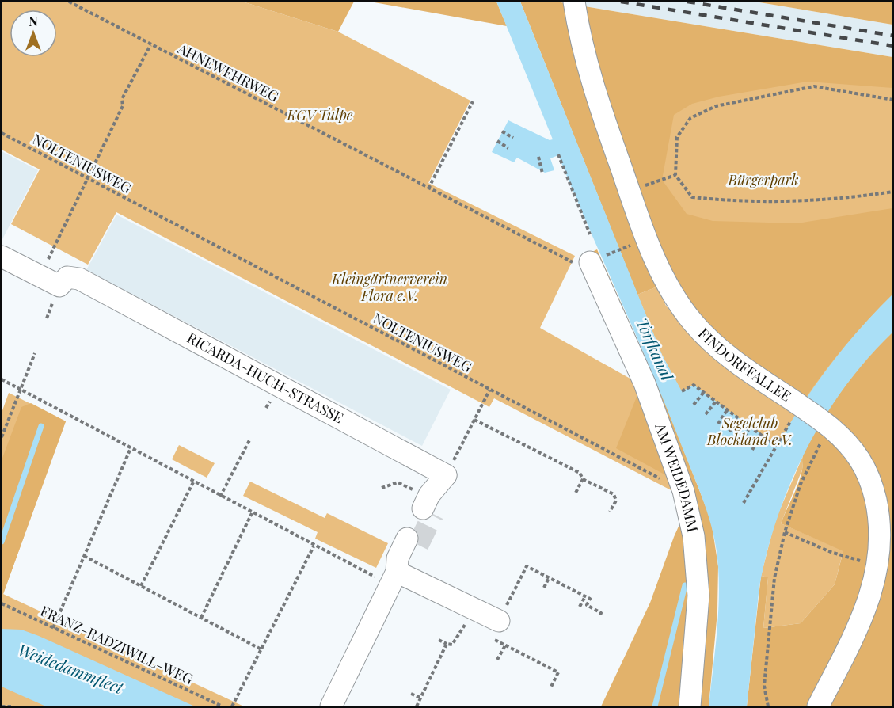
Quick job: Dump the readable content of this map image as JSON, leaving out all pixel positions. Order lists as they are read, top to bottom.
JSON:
{
  "streets": {
    "street": ["FINDORFFALLEE", "RICARDA-HUCH-STRASSE", "AM WEIDEDAMM"],
    "path": ["AHNEWEHRWEG", "NOLTENIUSWEG", "FRANZ-RADZIWILL-WEG"]
  },
  "crossings": [
    ["AHNEWEHRWEG", "AM WEIDEDAMM"],
    ["NOLTENIUSWEG", "AM WEIDEDAMM"]
  ],
  "water": ["Torfkanal", "Weidedammfleet"],
  "parks": [
    "KGV Tulpe",
    "Bürgerpark",
    "Kleingärtnerverein Flora e.V.",
    "Segelclub Blockland e.V."
  ],
  "north": "top"
}
